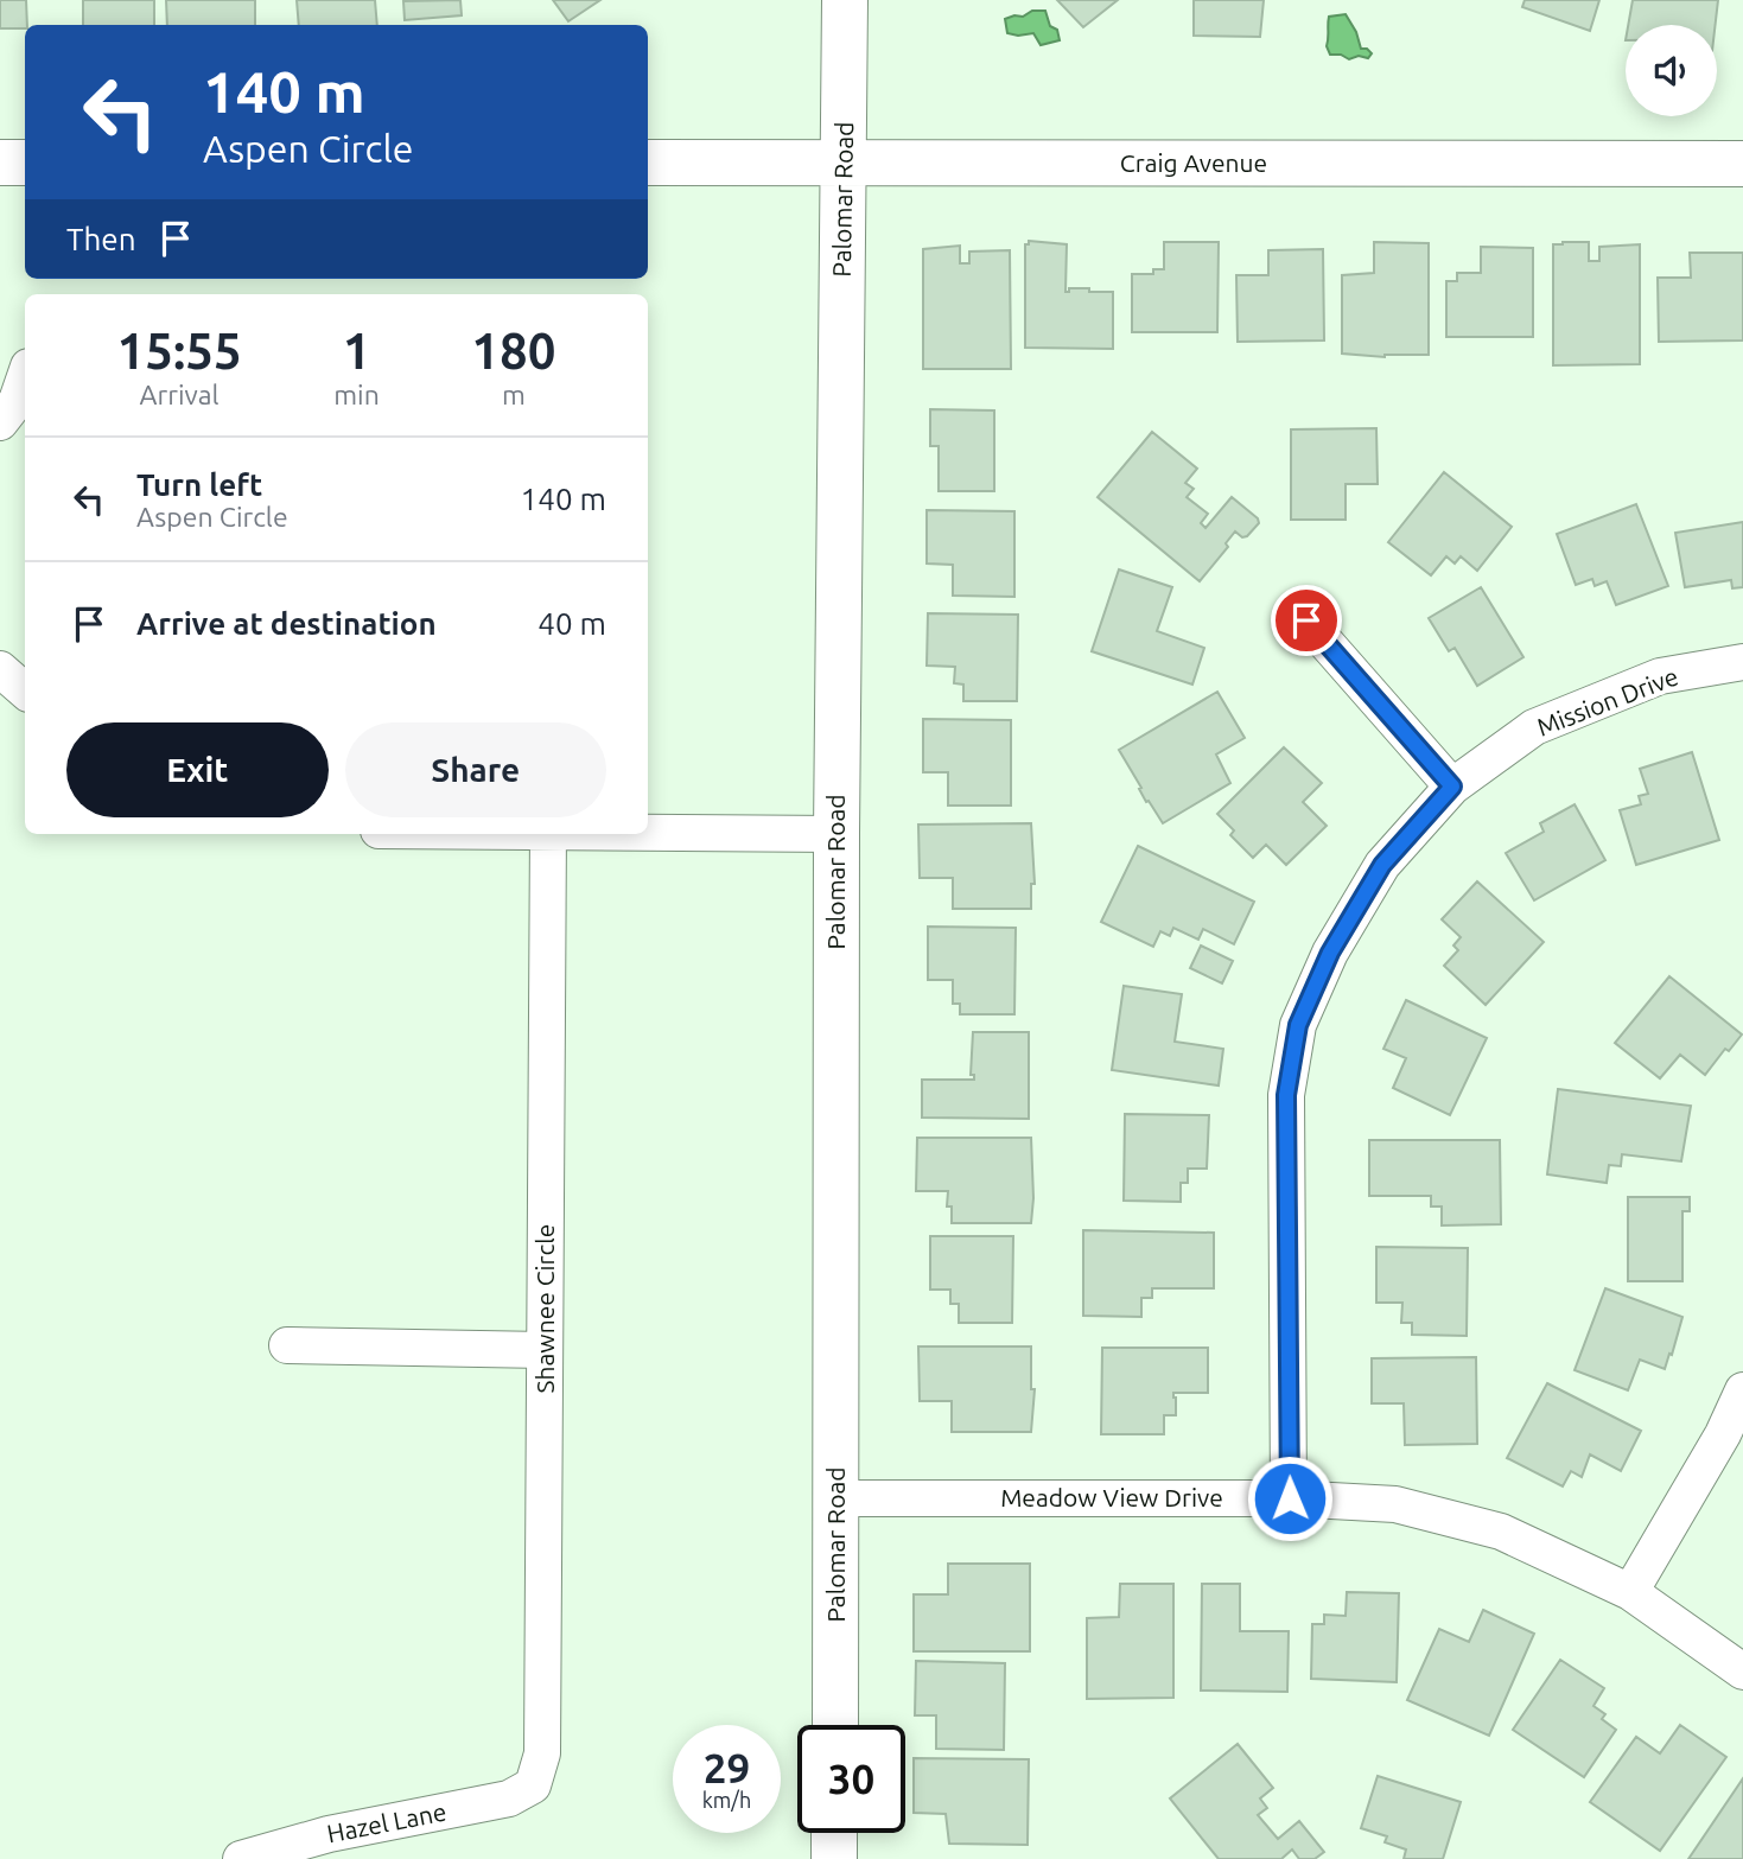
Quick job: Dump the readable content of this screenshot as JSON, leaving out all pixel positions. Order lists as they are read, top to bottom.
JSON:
{
  "streets": {
    "street": [
      "Craig Avenue",
      "Palomar Road",
      "Mission Drive",
      "Shawnee Circle",
      "Meadow View Drive",
      "Hazel Lane"
    ]
  },
  "crossings": [
    ["Craig Avenue", "Palomar Road"],
    ["Palomar Road", "Meadow View Drive"],
    ["Mission Drive", "Meadow View Drive"],
    ["Shawnee Circle", "Hazel Lane"]
  ],
  "page": {
    "turn": ["140 m", "Aspen Circle"],
    "then": "Then",
    "eta": [
      "15:55",
      "Arrival",
      "1",
      "min",
      "180",
      "m"
    ],
    "list": [
      {
        "name": "Turn left",
        "note": "Aspen Circle",
        "value": "140 m"
      },
      {
        "name": "Arrive at destination",
        "value": "40 m"
      }
    ],
    "buttons": ["Exit", "Share"],
    "speed": "29 km/h",
    "limit": "30"
  }
}
